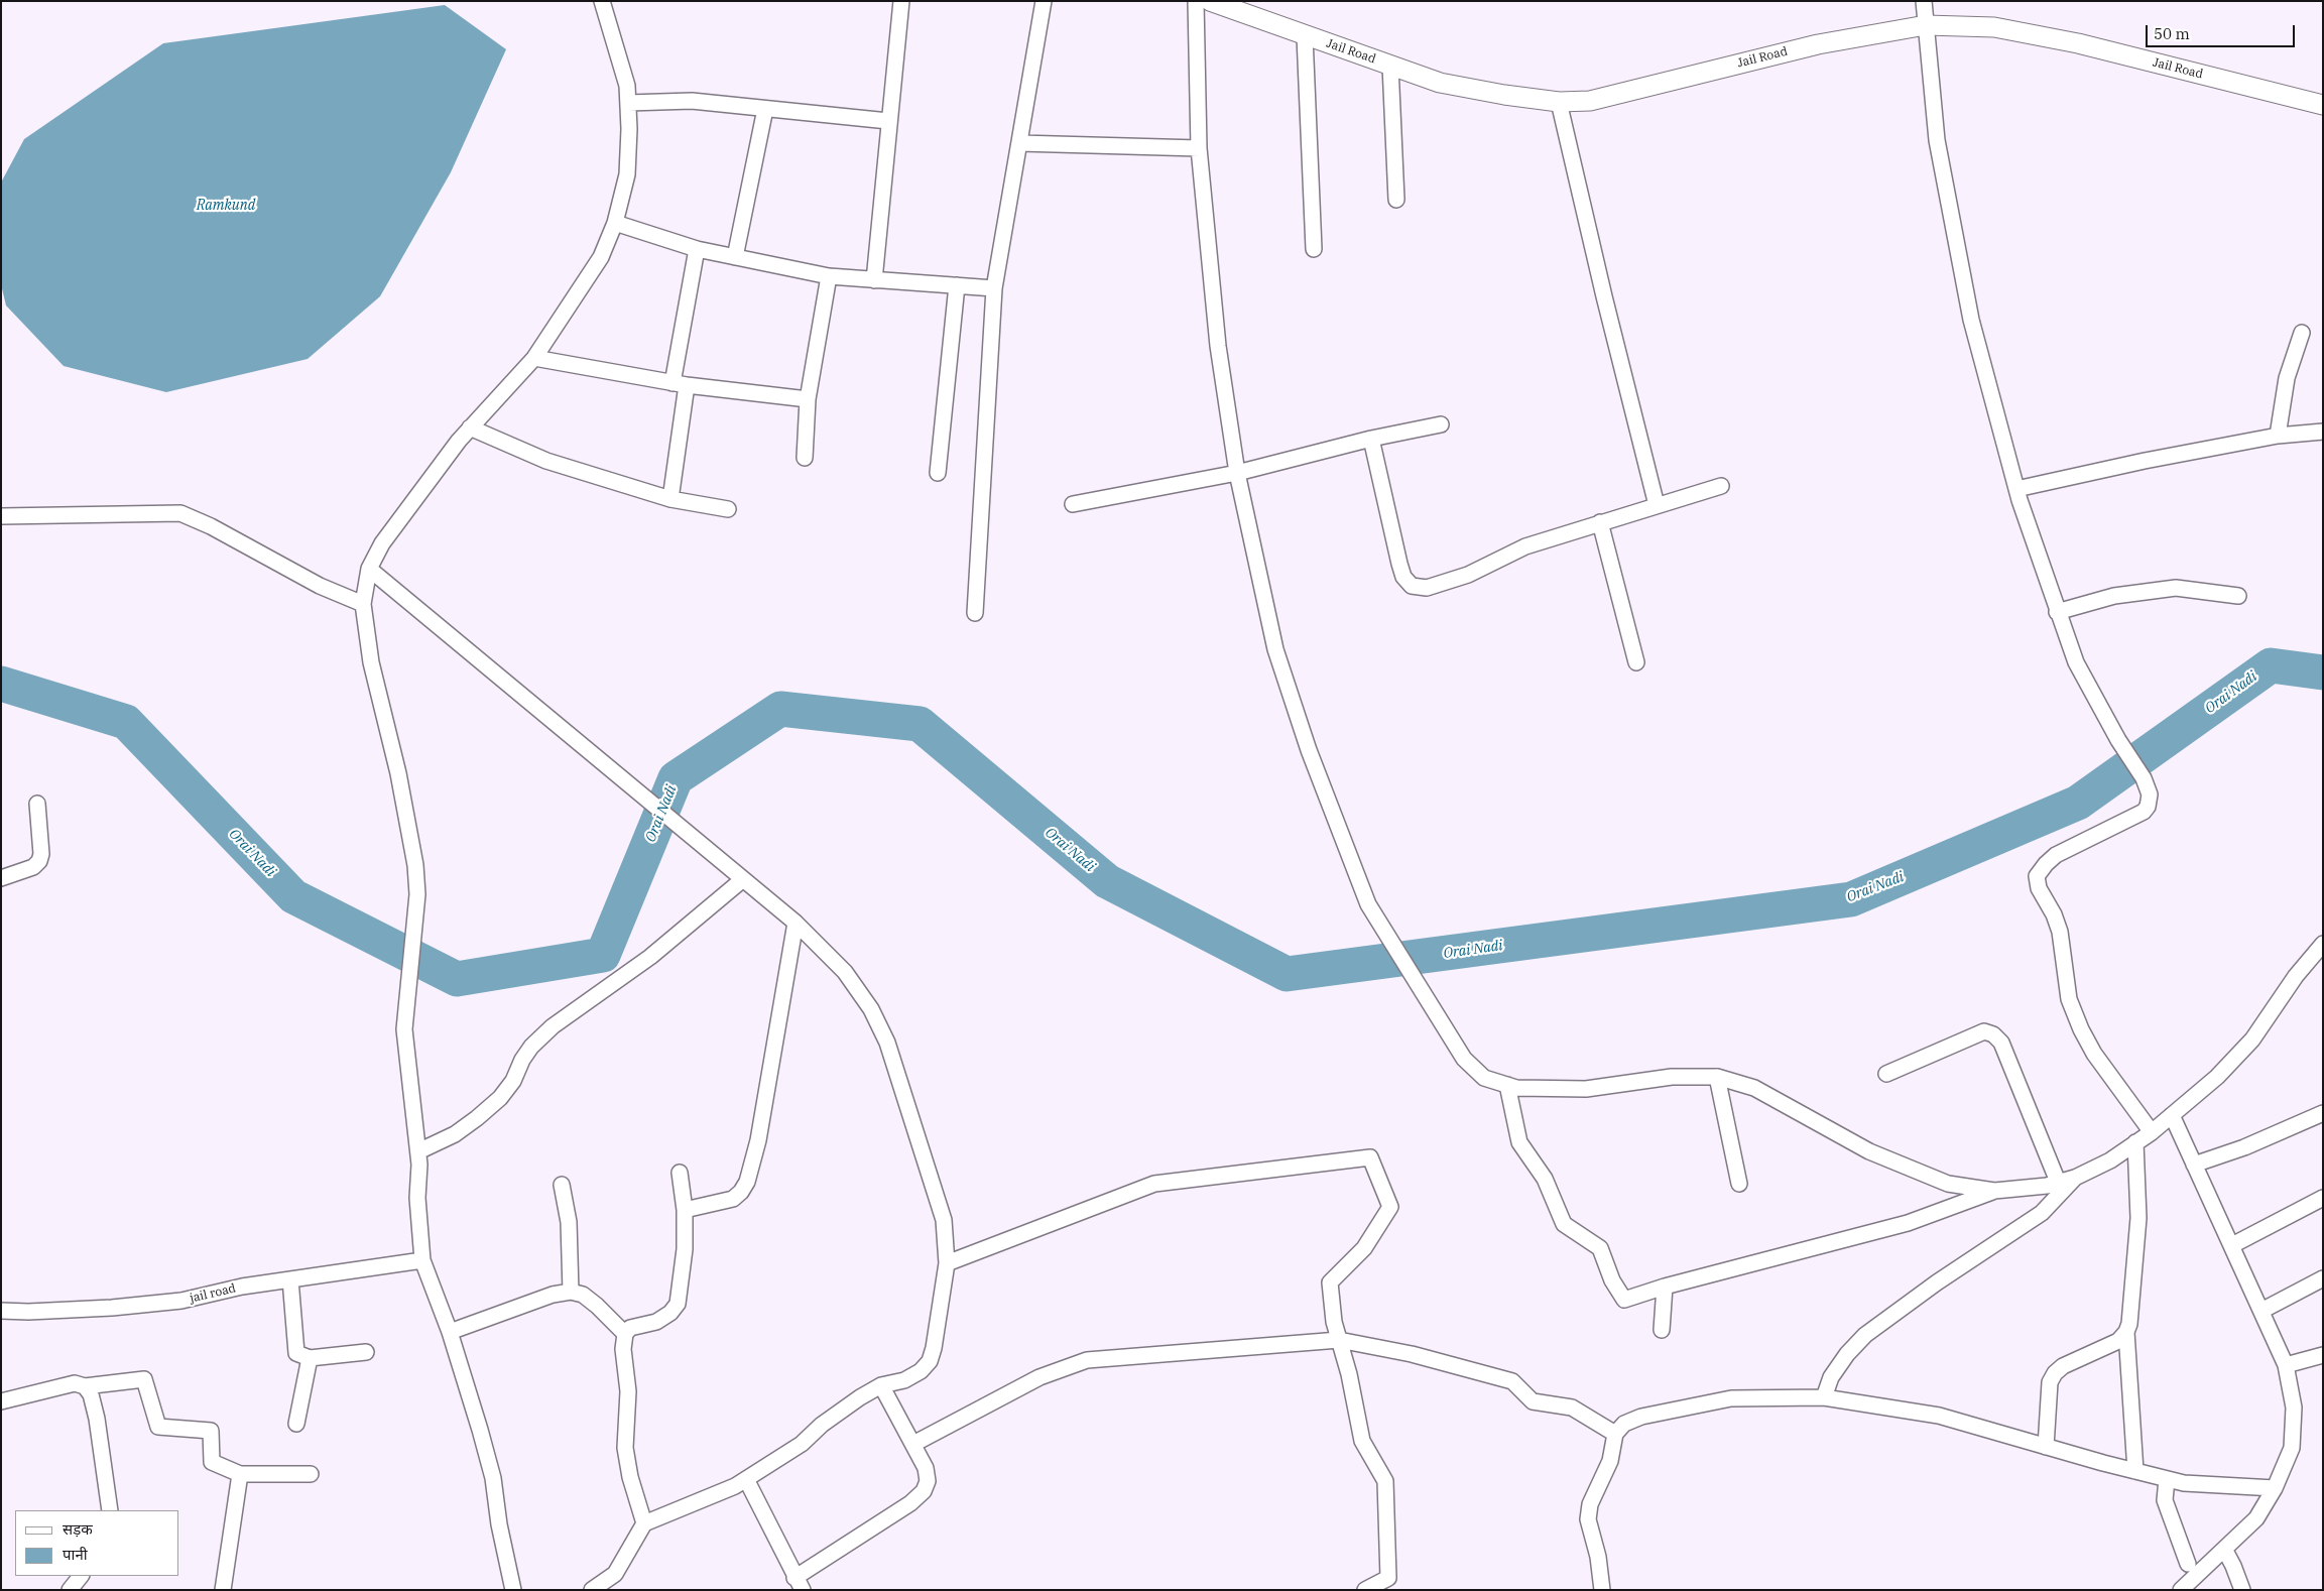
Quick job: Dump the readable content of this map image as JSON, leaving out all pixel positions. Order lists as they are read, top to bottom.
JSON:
{
  "streets": {
    "street": ["Jail Road", "jail road"]
  },
  "water": ["Ramkund", "Orai Nadi"],
  "legend": ["सड़क", "पानी"],
  "scale_bar": "50 m"
}
